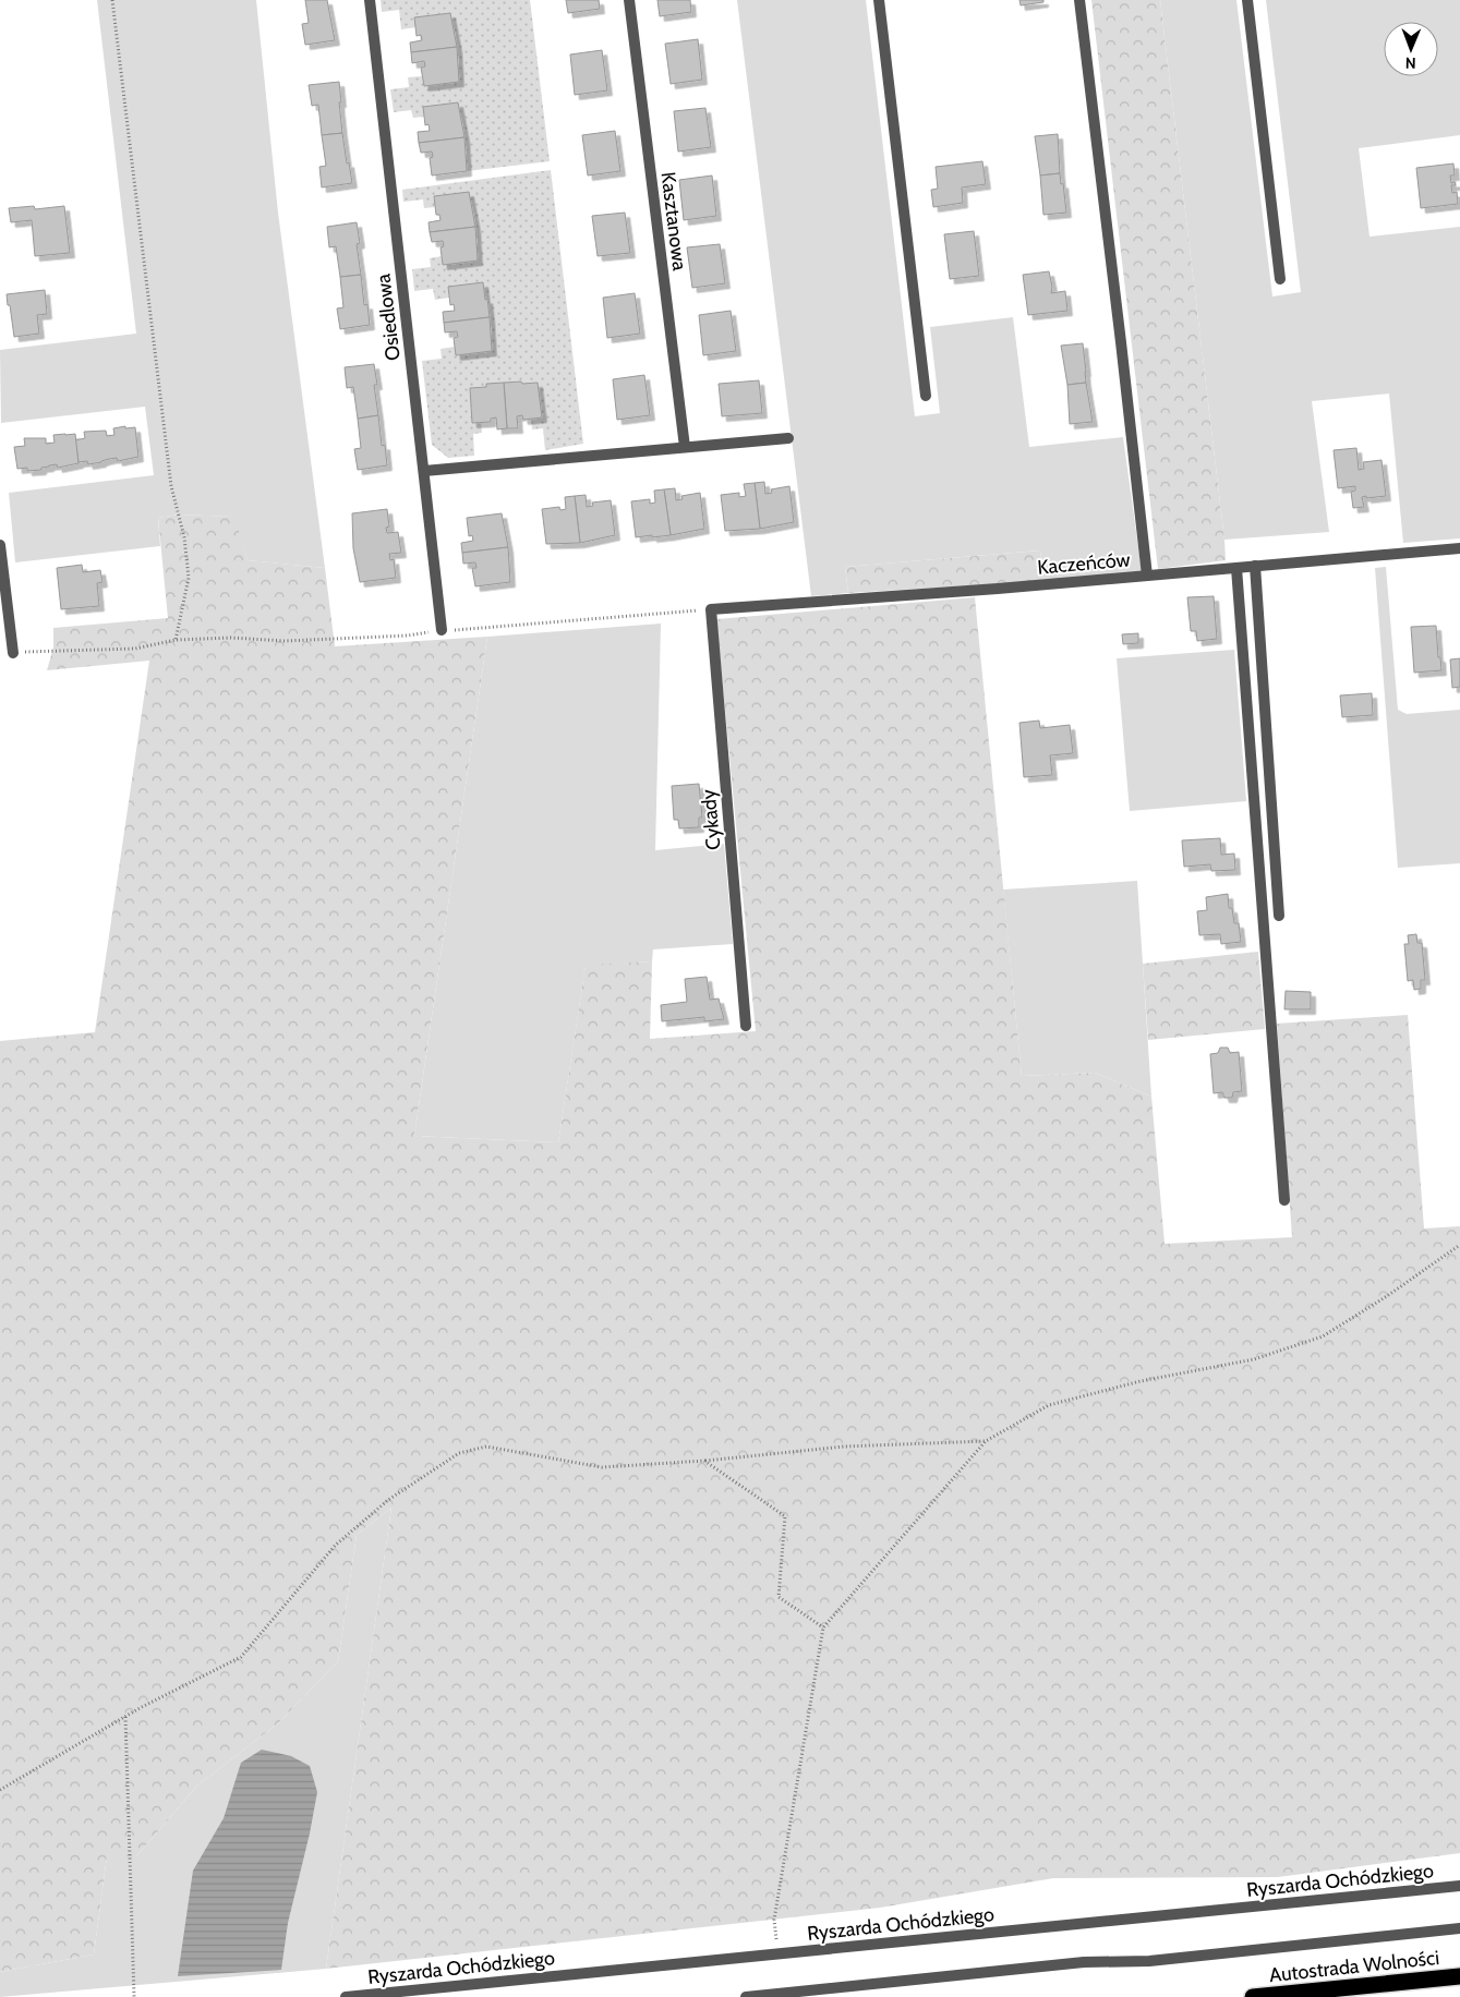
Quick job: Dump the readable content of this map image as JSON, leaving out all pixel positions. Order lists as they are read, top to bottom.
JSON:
{
  "streets": {
    "highway": ["Autostrada Wolności"],
    "street": [
      "Kasztanowa",
      "Osiedlowa",
      "Kaczeńców",
      "Cykady",
      "Ryszarda Ochódzkiego"
    ]
  },
  "crossings": [
    ["Kaczeńców", "Cykady"]
  ],
  "north": "bottom"
}
